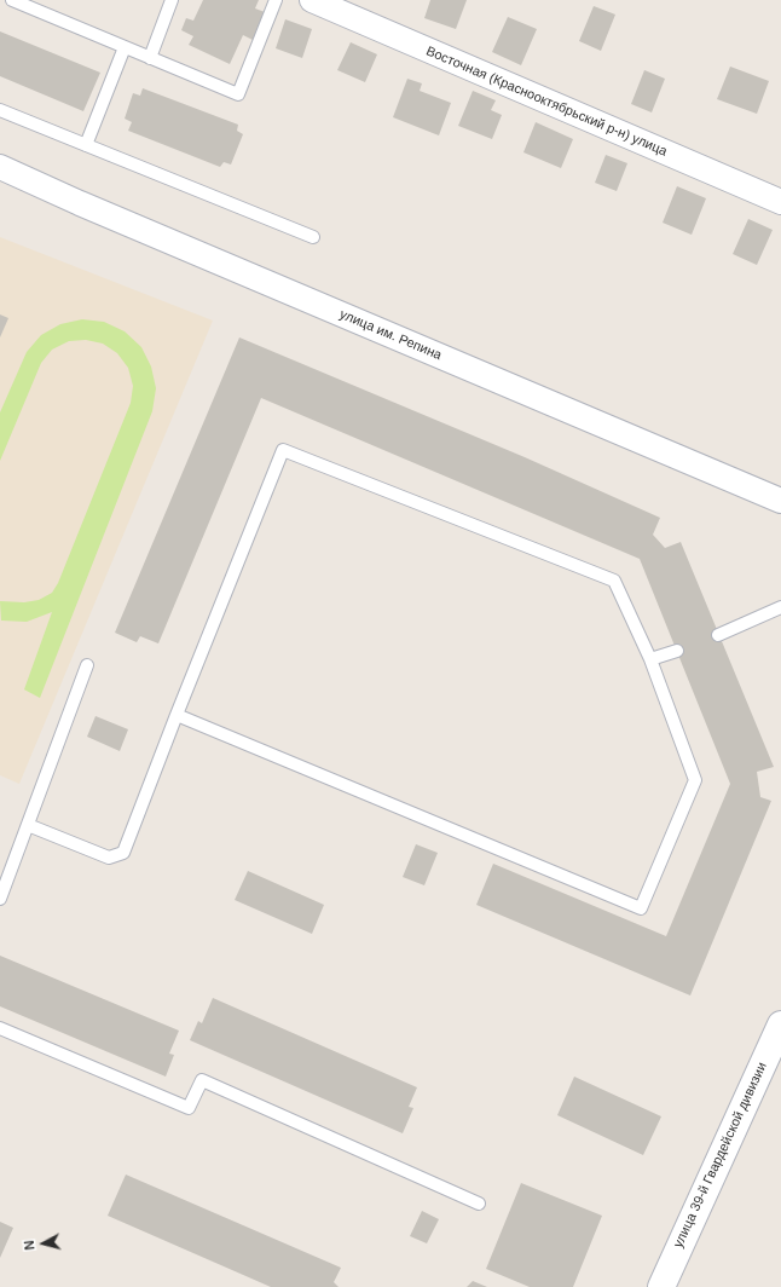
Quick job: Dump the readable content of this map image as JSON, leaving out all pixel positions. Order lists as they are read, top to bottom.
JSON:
{
  "streets": {
    "main road": ["улица 39-й Гвардейской дивизии"],
    "street": ["Восточная (Краснооктябрьский р-н) улица", "улица им. Репина"]
  },
  "north": "left"
}
